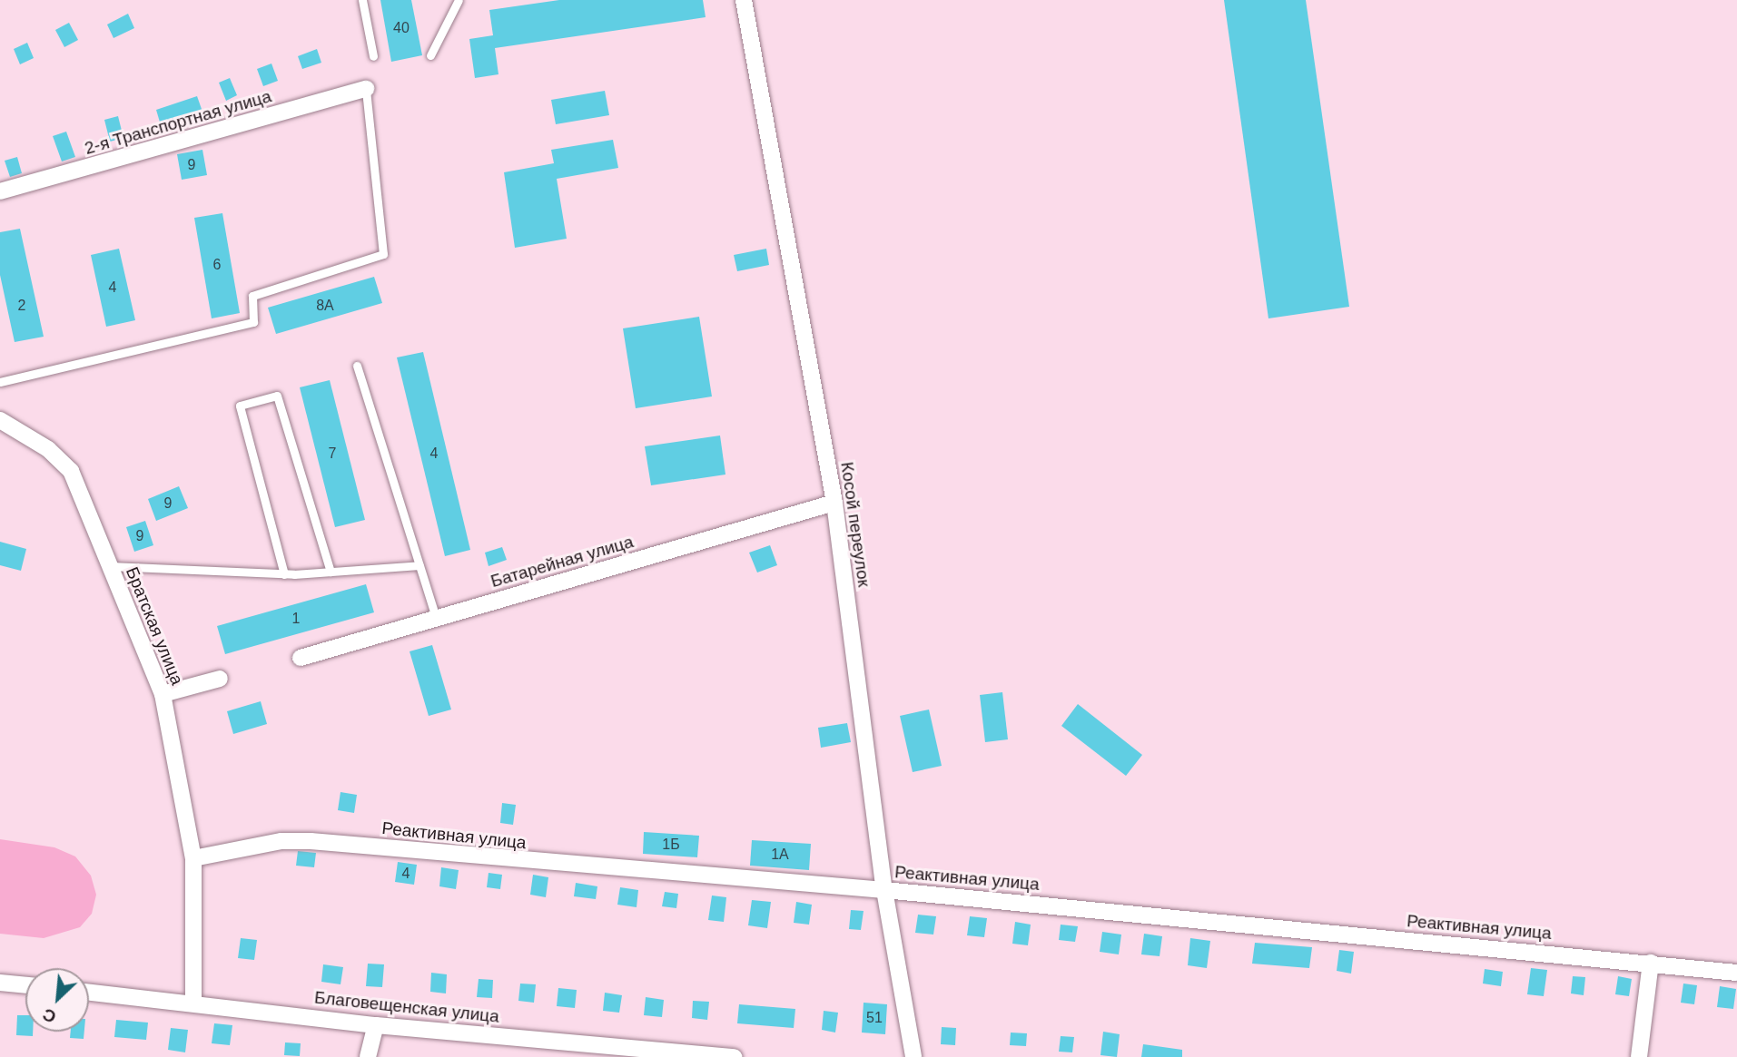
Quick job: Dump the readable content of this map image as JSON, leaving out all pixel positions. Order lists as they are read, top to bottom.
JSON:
{
  "streets": {
    "street": [
      "2-я Транспортная улица",
      "Косой переулок",
      "Батарейная улица",
      "Братская улица",
      "Реактивная улица",
      "Благовещенская улица"
    ]
  },
  "crossings": [
    ["Косой переулок", "Батарейная улица"],
    ["Косой переулок", "Реактивная улица"],
    ["Братская улица", "Реактивная улица"],
    ["Братская улица", "Благовещенская улица"]
  ],
  "house_numbers": [
    "40",
    "9",
    "6",
    "4",
    "2",
    "8А",
    "7",
    "4",
    "9",
    "9",
    "1",
    "1Б",
    "1А",
    "4",
    "51"
  ],
  "north": "bottom left"
}
